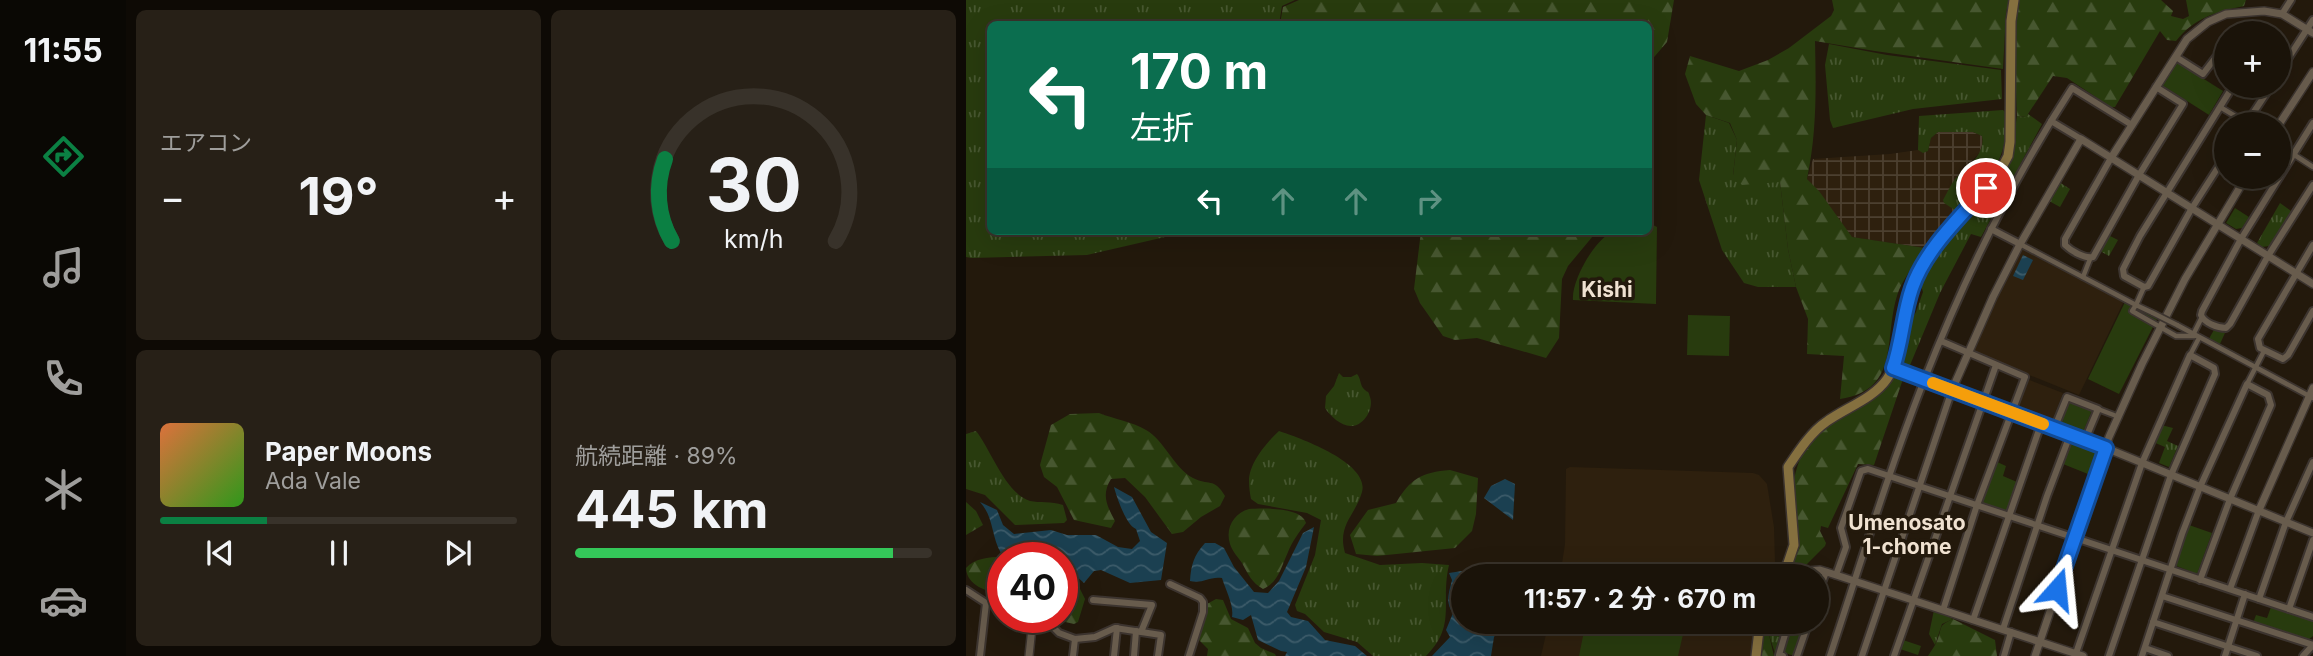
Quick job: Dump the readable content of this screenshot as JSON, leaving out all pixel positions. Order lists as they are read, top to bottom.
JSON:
{
  "districts": ["Kishi", "Umenosato 1-chome"],
  "page": {
    "tabs": "11:55",
    "tile": [
      "エアコン",
      ["航続距離 · 89%", "445 km"]
    ],
    "map_buttons": ["+", "−"],
    "turn": ["170 m", "左折"],
    "heat": ["−", "19°", "+"],
    "song": ["Paper Moons", "Ada Vale"],
    "limit": "40",
    "trip": "11:57 · 2 分 · 670 m",
    "gauge": ["30", "km/h"]
  }
}
